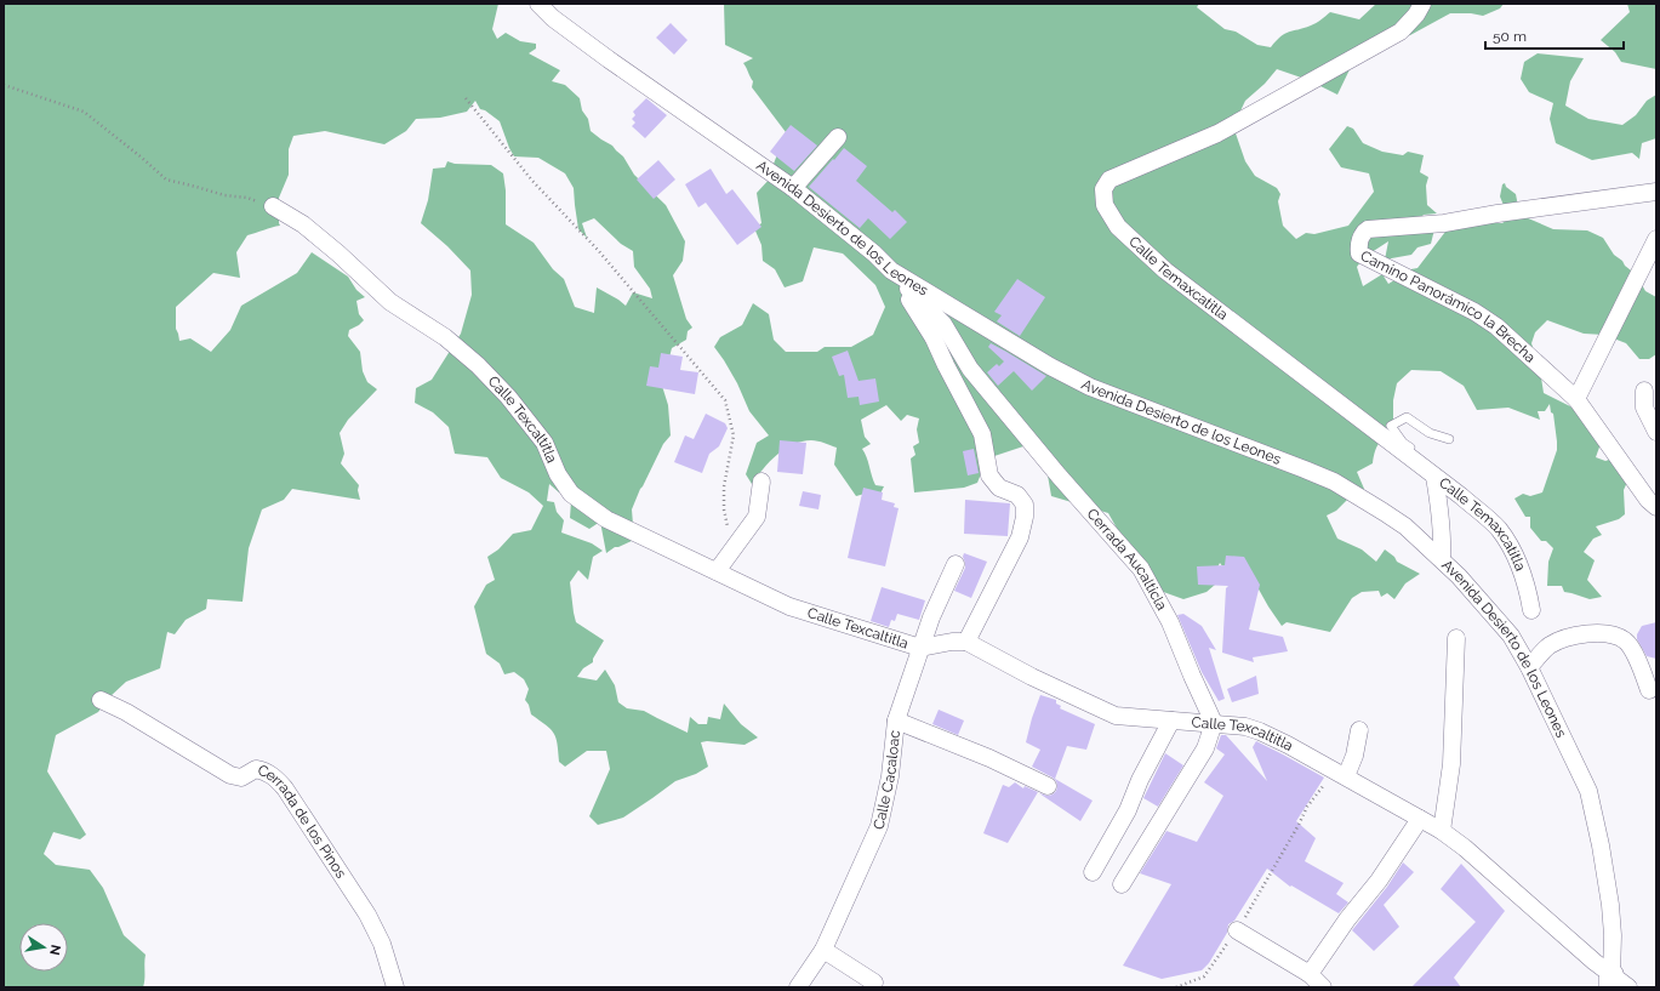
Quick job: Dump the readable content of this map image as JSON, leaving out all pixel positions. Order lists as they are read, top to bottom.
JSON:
{
  "streets": {
    "street": [
      "Avenida Desierto de los Leones",
      "Calle Temaxcatitla",
      "Camino Panorámico la Brecha",
      "Calle Texcaltitla",
      "Cerrada Aucalticla",
      "Calle Cacaloac",
      "Cerrada de los Pinos"
    ]
  },
  "crossings": [
    ["Avenida Desierto de los Leones", "Calle Texcaltitla"],
    ["Avenida Desierto de los Leones", "Cerrada Aucalticla"],
    ["Calle Texcaltitla", "Cerrada Aucalticla"],
    ["Calle Texcaltitla", "Calle Cacaloac"]
  ],
  "scale_bar": "50 m",
  "north": "right"
}
